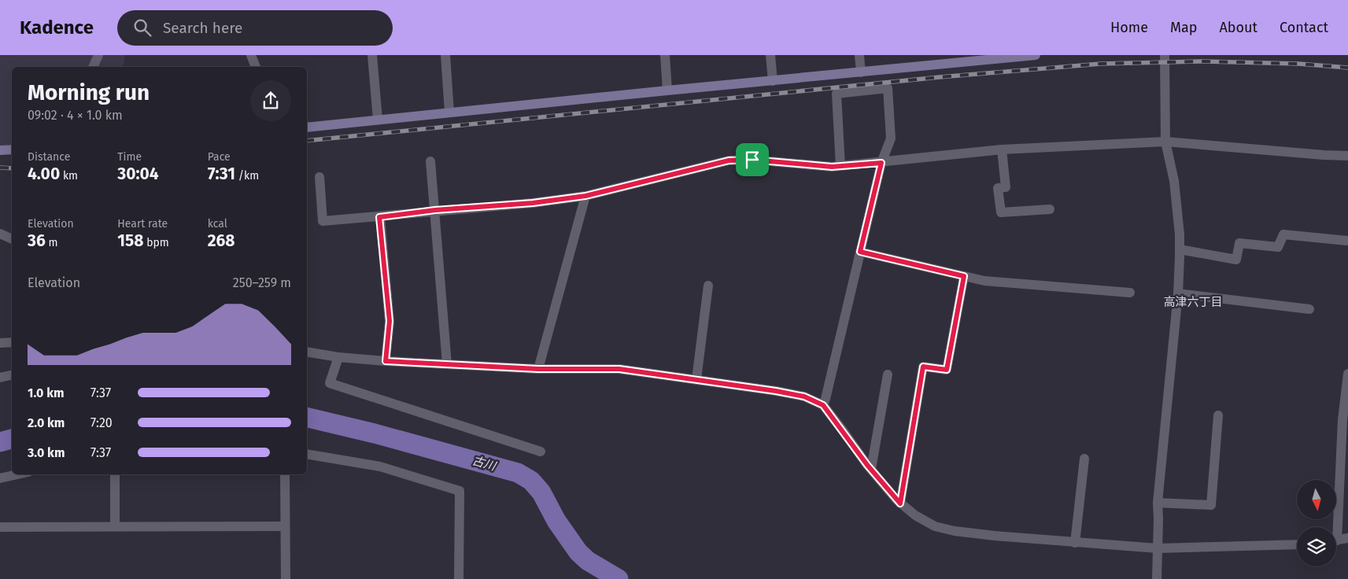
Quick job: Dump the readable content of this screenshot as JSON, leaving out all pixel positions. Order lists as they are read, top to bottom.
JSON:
{
  "districts": ["高津六丁目"],
  "water": ["古川"],
  "north": "bottom",
  "page": {
    "header": "Kadence",
    "search": "Search here",
    "nav": [
      "Home",
      "Map",
      "About",
      "Contact"
    ],
    "heading": ["Morning run", "09:02 · 4 × 1.0 km"],
    "stats": [
      ["Distance", "4.00 km"],
      ["Time", "30:04"],
      ["Pace", "7:31 /km"],
      ["Elevation", "36 m"],
      ["Heart rate", "158 bpm"],
      ["kcal", "268"]
    ],
    "chart": ["Elevation", "250–259 m"],
    "list": [
      {
        "name": "1.0 km",
        "note": "7:37"
      },
      {
        "name": "2.0 km",
        "note": "7:20"
      },
      {
        "name": "3.0 km",
        "note": "7:37"
      }
    ]
  }
}
